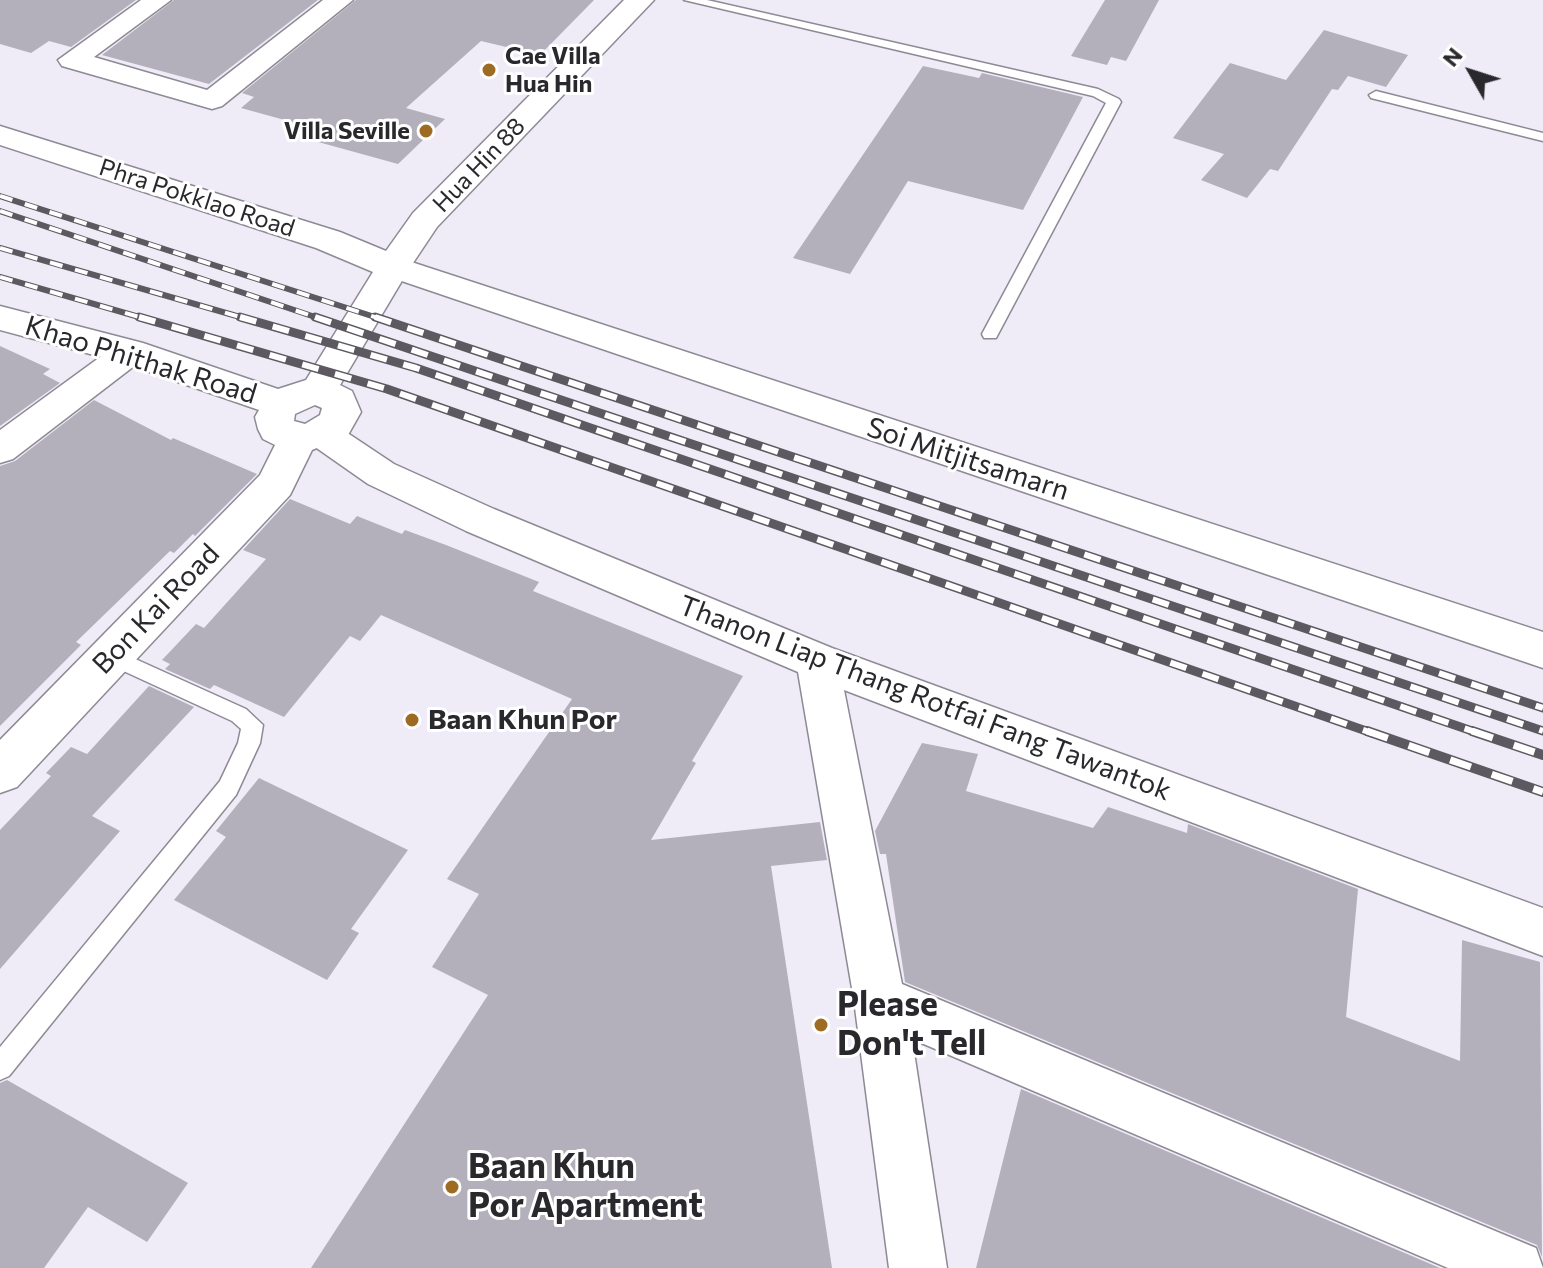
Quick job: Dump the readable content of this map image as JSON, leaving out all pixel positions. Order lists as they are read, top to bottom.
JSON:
{
  "streets": {
    "street": [
      "Hua Hin 88",
      "Phra Pokklao Road",
      "Khao Phithak Road",
      "Soi Mitjitsamarn",
      "Bon Kai Road",
      "Thanon Liap Thang Rotfai Fang Tawantok"
    ]
  },
  "crossings": [
    ["Hua Hin 88", "Phra Pokklao Road"],
    ["Hua Hin 88", "Soi Mitjitsamarn"],
    ["Hua Hin 88", "Bon Kai Road"],
    ["Phra Pokklao Road", "Soi Mitjitsamarn"],
    ["Khao Phithak Road", "Bon Kai Road"],
    ["Khao Phithak Road", "Thanon Liap Thang Rotfai Fang Tawantok"],
    ["Bon Kai Road", "Thanon Liap Thang Rotfai Fang Tawantok"]
  ],
  "places": [
    "Cae Villa Hua Hin",
    "Villa Seville",
    "Baan Khun Por",
    "Please Don't Tell",
    "Baan Khun Por Apartment"
  ],
  "north": "top left"
}
